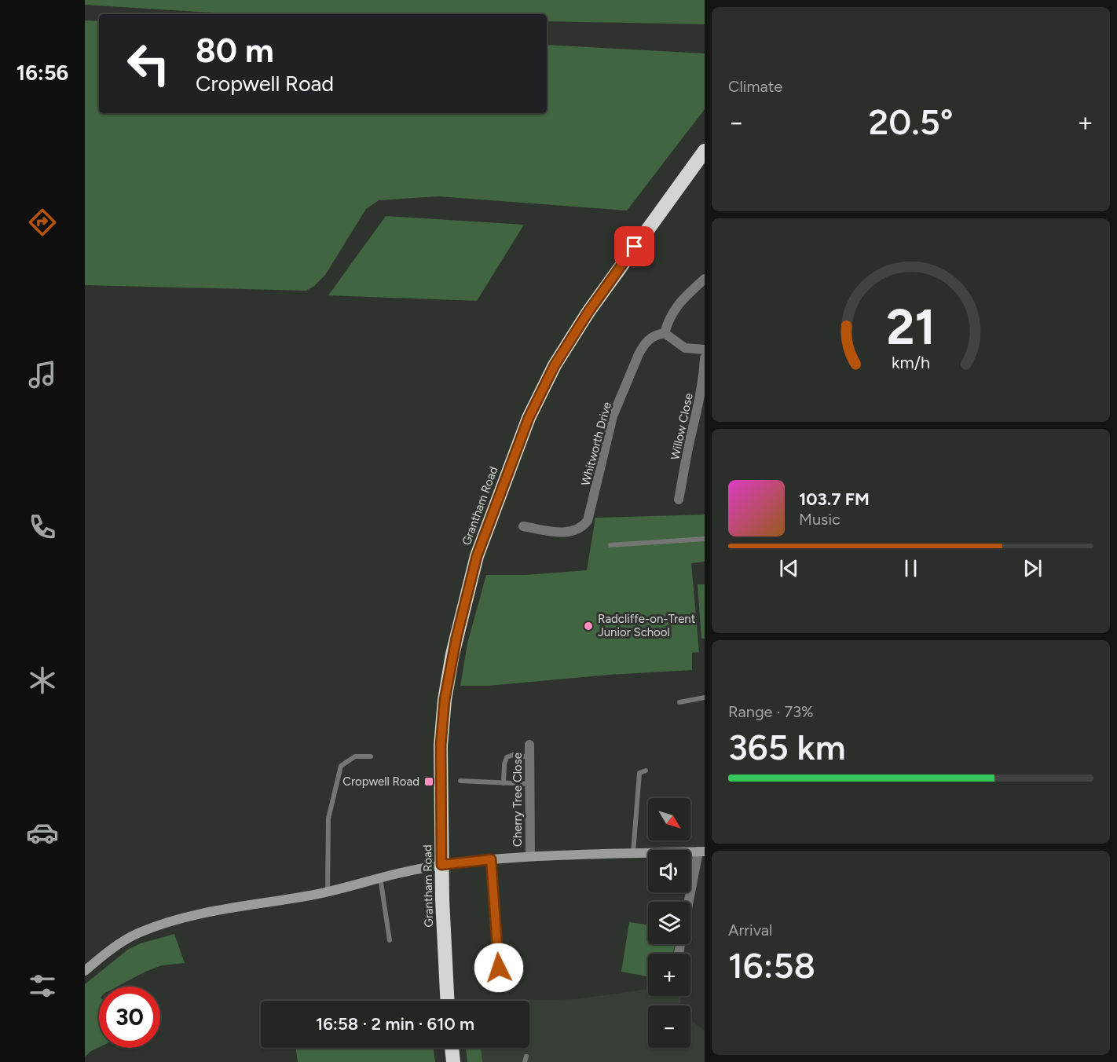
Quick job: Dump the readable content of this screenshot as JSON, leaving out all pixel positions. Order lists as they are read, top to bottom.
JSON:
{
  "streets": {
    "highway": ["Grantham Road"],
    "street": ["Willow Close", "Whitworth Drive", "Cherry Tree Close"]
  },
  "places": {
    "other": ["Radcliffe-on-Trent Junior School"],
    "transit": ["Cropwell Road"]
  },
  "north": "bottom right",
  "page": {
    "tabs": "16:56",
    "tile": [
      "Climate",
      ["Range · 73%", "365 km"],
      ["Arrival", "16:58"]
    ],
    "turn": ["80 m", "Cropwell Road"],
    "heat": ["−", "20.5°", "+"],
    "song": ["103.7 FM", "Music"],
    "map_buttons": ["+", "−"],
    "limit": "30",
    "trip": "16:58 · 2 min · 610 m",
    "gauge": ["21", "km/h"]
  }
}
